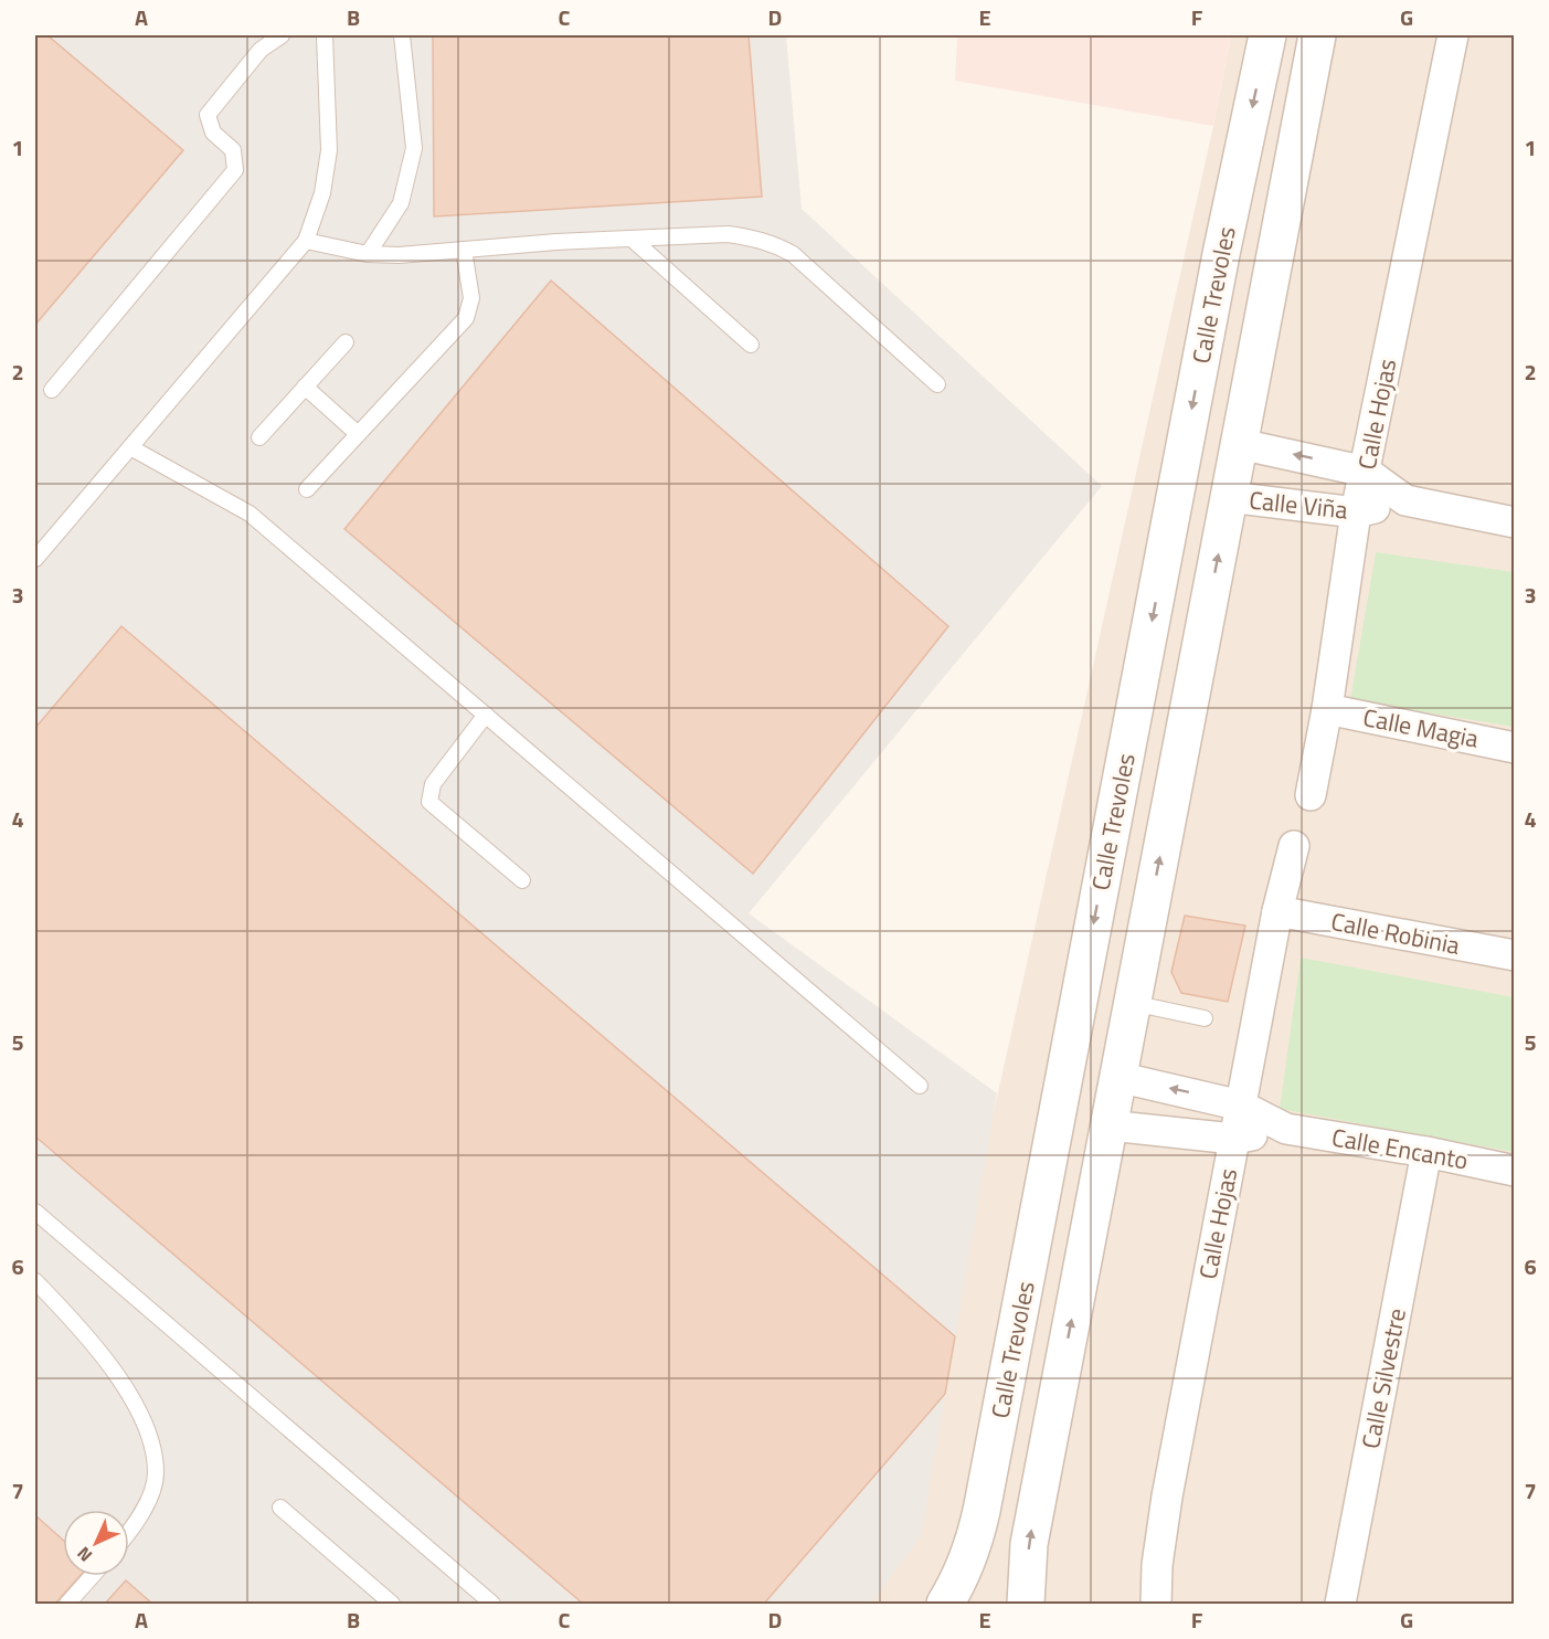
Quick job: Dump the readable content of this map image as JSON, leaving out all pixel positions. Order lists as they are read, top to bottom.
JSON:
{
  "streets": {
    "street": [
      "Calle Trevoles",
      "Calle Hojas",
      "Calle Viña",
      "Calle Magia",
      "Calle Robinia",
      "Calle Encanto",
      "Calle Silvestre"
    ]
  },
  "crossings": [
    ["Calle Hojas", "Calle Viña"],
    ["Calle Hojas", "Calle Magia"],
    ["Calle Hojas", "Calle Robinia"],
    ["Calle Hojas", "Calle Encanto"],
    ["Calle Encanto", "Calle Silvestre"]
  ],
  "north": "bottom left",
  "grid": {
    "columns": [
      "A",
      "B",
      "C",
      "D",
      "E",
      "F",
      "G"
    ],
    "rows": [
      "1",
      "2",
      "3",
      "4",
      "5",
      "6",
      "7"
    ]
  }
}
